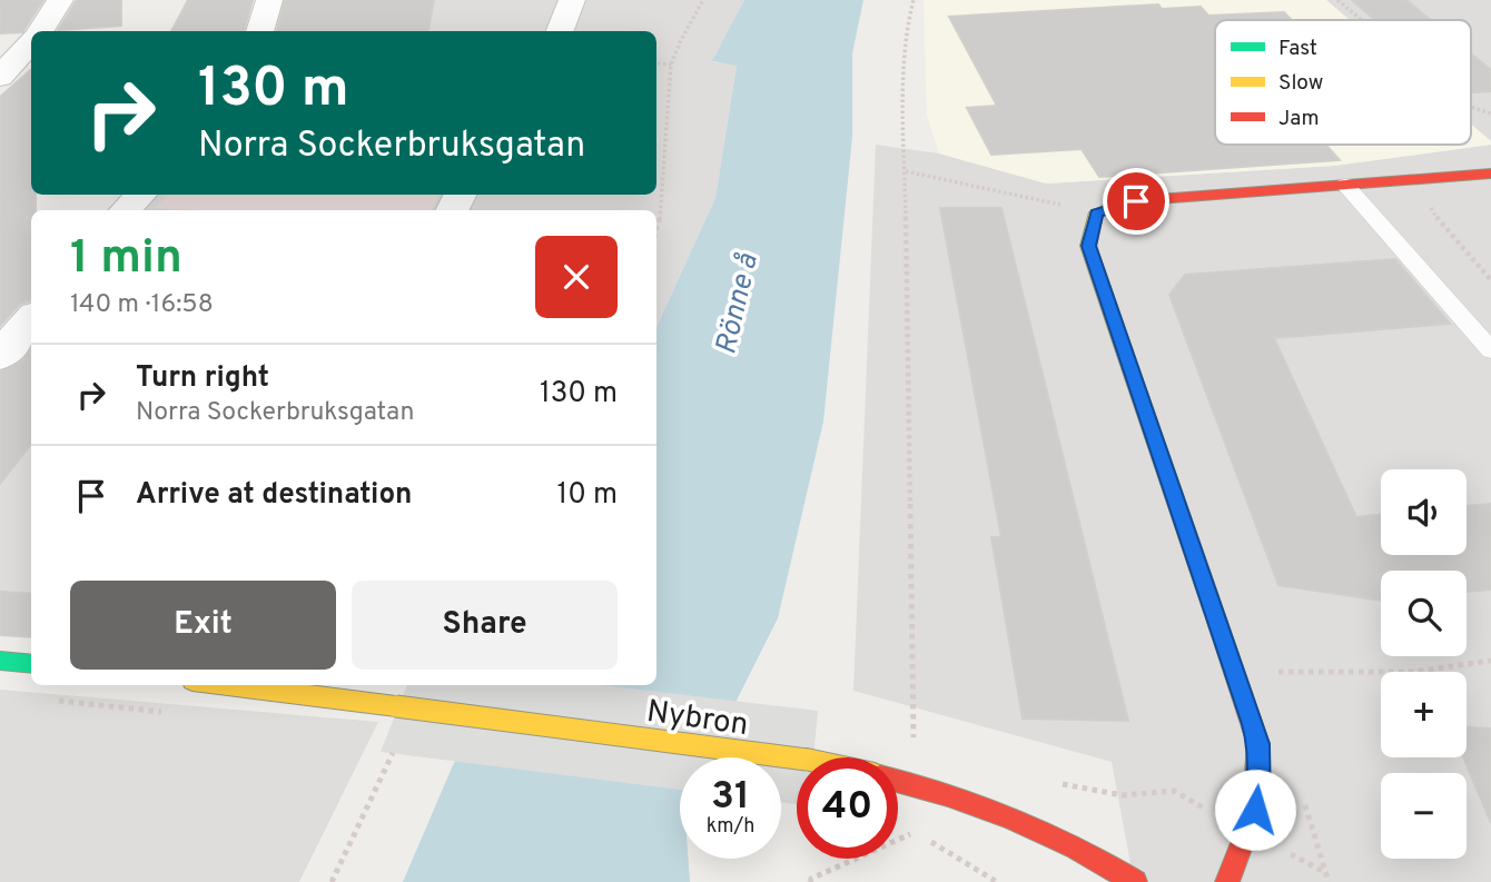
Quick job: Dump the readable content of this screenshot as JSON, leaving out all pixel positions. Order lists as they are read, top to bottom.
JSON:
{
  "streets": {
    "street": ["Nybron"]
  },
  "water": ["Rönne å"],
  "legend": ["Fast", "Slow", "Jam"],
  "page": {
    "turn": ["130 m", "Norra Sockerbruksgatan"],
    "heading": ["1 min", "140 m · 16:58"],
    "list": [
      {
        "name": "Turn right",
        "note": "Norra Sockerbruksgatan",
        "value": "130 m"
      },
      {
        "name": "Arrive at destination",
        "value": "10 m"
      }
    ],
    "map_buttons": ["+", "−"],
    "buttons": ["Exit", "Share"],
    "speed": "31 km/h",
    "limit": "40"
  }
}
